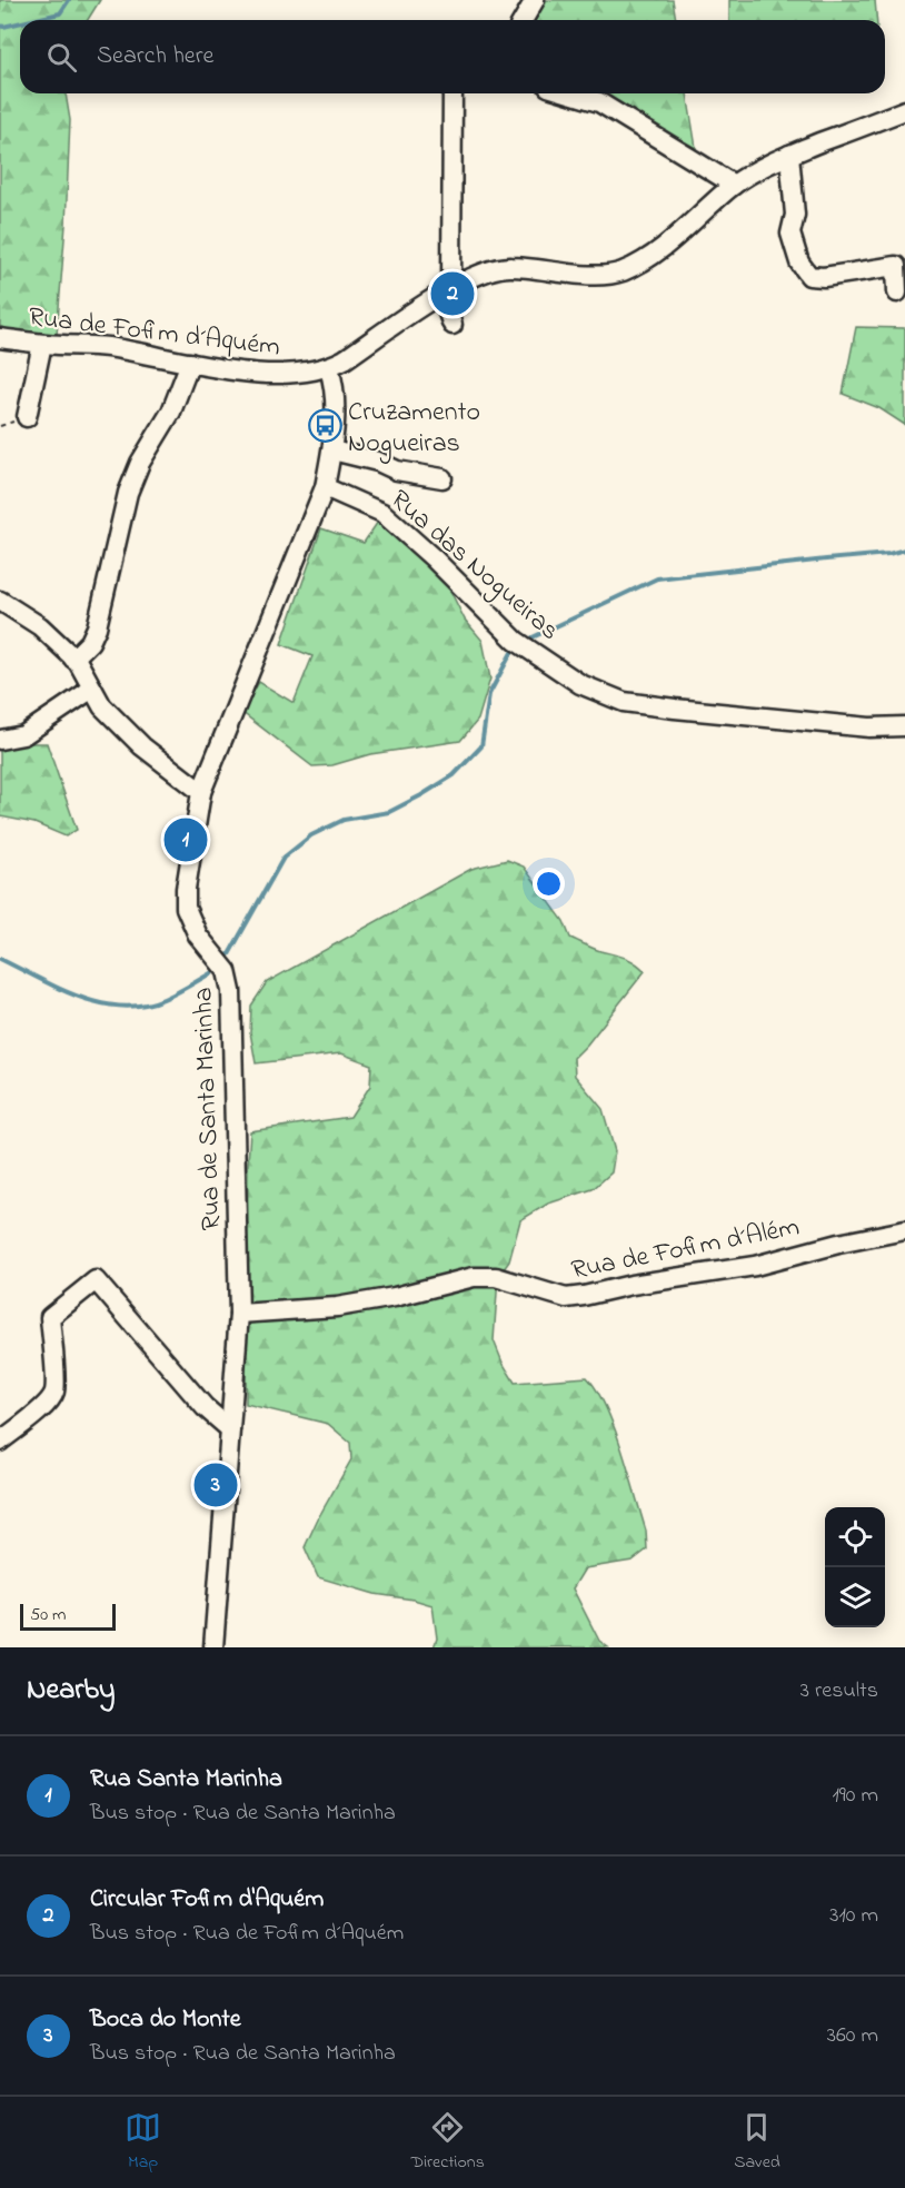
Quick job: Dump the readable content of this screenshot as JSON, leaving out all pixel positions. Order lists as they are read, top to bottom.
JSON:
{
  "streets": {
    "street": [
      "Rua de Fofim d´Aquém",
      "Rua das Nogueiras",
      "Rua de Santa Marinha",
      "Rua de Fofim d´Além"
    ]
  },
  "crossings": [
    ["Rua de Fofim d´Aquém", "Rua de Santa Marinha"],
    ["Rua das Nogueiras", "Rua de Santa Marinha"],
    ["Rua de Santa Marinha", "Rua de Fofim d´Além"]
  ],
  "places": {
    "bus stop": ["Cruzamento Nogueiras"]
  },
  "scale_bar": "50 m",
  "page": {
    "search": "Search here",
    "pins": ["2", "1", "3"],
    "scale": "50 m",
    "heading": ["Nearby", "3 results"],
    "list": [
      {
        "mark": "1",
        "name": "Rua Santa Marinha",
        "note": "Bus stop · Rua de Santa Marinha",
        "value": "190 m"
      },
      {
        "mark": "2",
        "name": "Circular Fofim d'Aquém",
        "note": "Bus stop · Rua de Fofim d´Aquém",
        "value": "310 m"
      },
      {
        "mark": "3",
        "name": "Boca do Monte",
        "note": "Bus stop · Rua de Santa Marinha",
        "value": "360 m"
      }
    ],
    "nav": ["Map", "Directions", "Saved"]
  }
}
